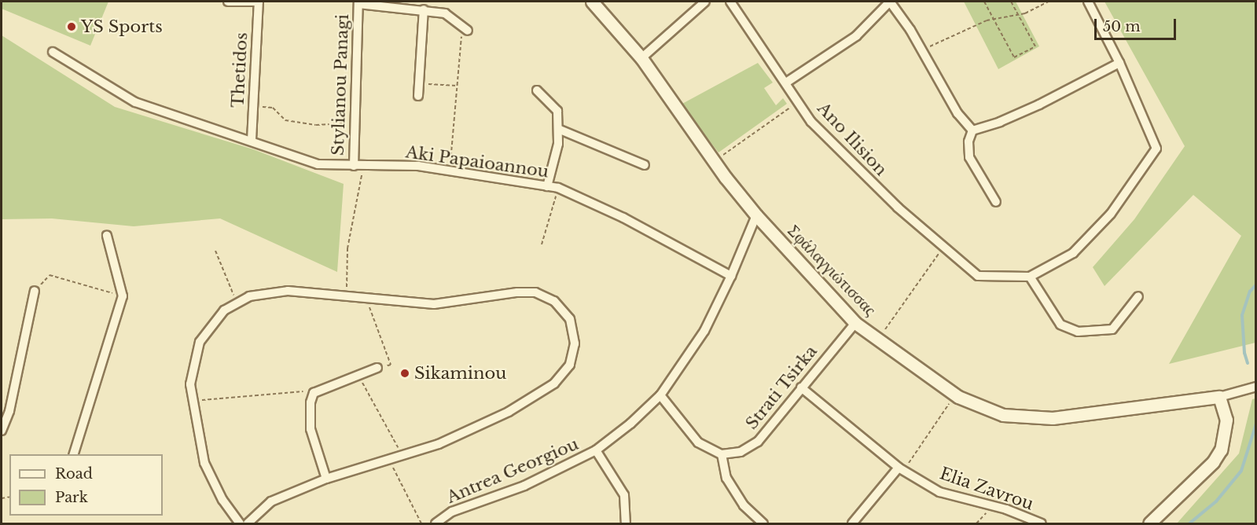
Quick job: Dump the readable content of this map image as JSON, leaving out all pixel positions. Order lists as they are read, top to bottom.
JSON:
{
  "streets": {
    "street": [
      "Thetidos",
      "Stylianou Panagi",
      "Ano Ilision",
      "Aki Papaioannou",
      "Σφάλαγγιώτισσας",
      "Strati Tsirka",
      "Antrea Georgiou",
      "Elia Zavrou"
    ]
  },
  "crossings": [
    ["Thetidos", "Aki Papaioannou"],
    ["Stylianou Panagi", "Aki Papaioannou"],
    ["Aki Papaioannou", "Antrea Georgiou"],
    ["Σφάλαγγιώτισσας", "Strati Tsirka"],
    ["Σφάλαγγιώτισσας", "Antrea Georgiou"],
    ["Strati Tsirka", "Elia Zavrou"]
  ],
  "places": ["YS Sports", "Sikaminou"],
  "legend": ["Road", "Park"],
  "scale_bar": "50 m"
}
